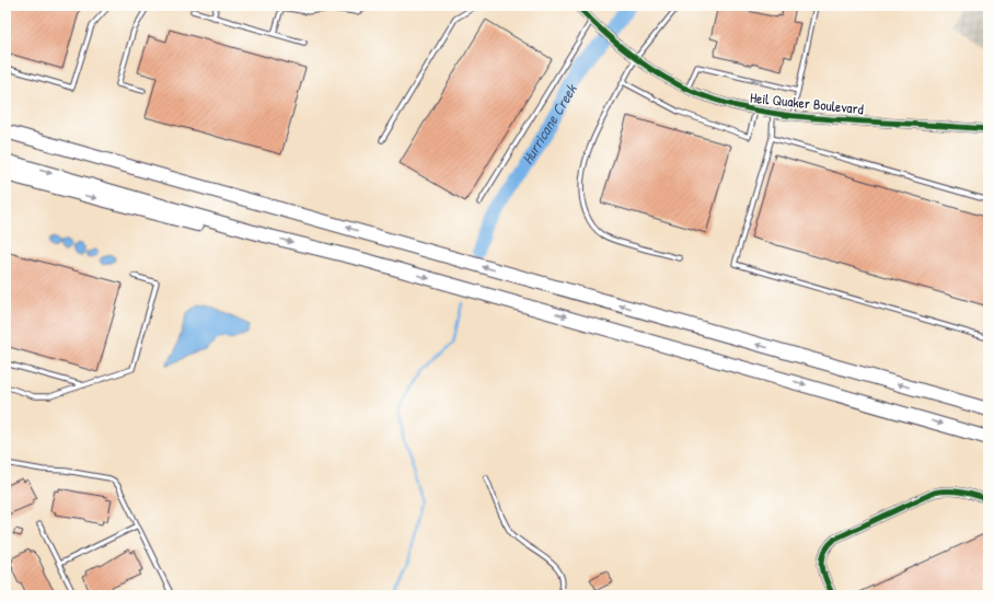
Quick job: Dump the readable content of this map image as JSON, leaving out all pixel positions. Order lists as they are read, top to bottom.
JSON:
{
  "streets": {
    "street": ["Heil Quaker Boulevard"]
  },
  "water": ["Hurricane Creek"]
}
